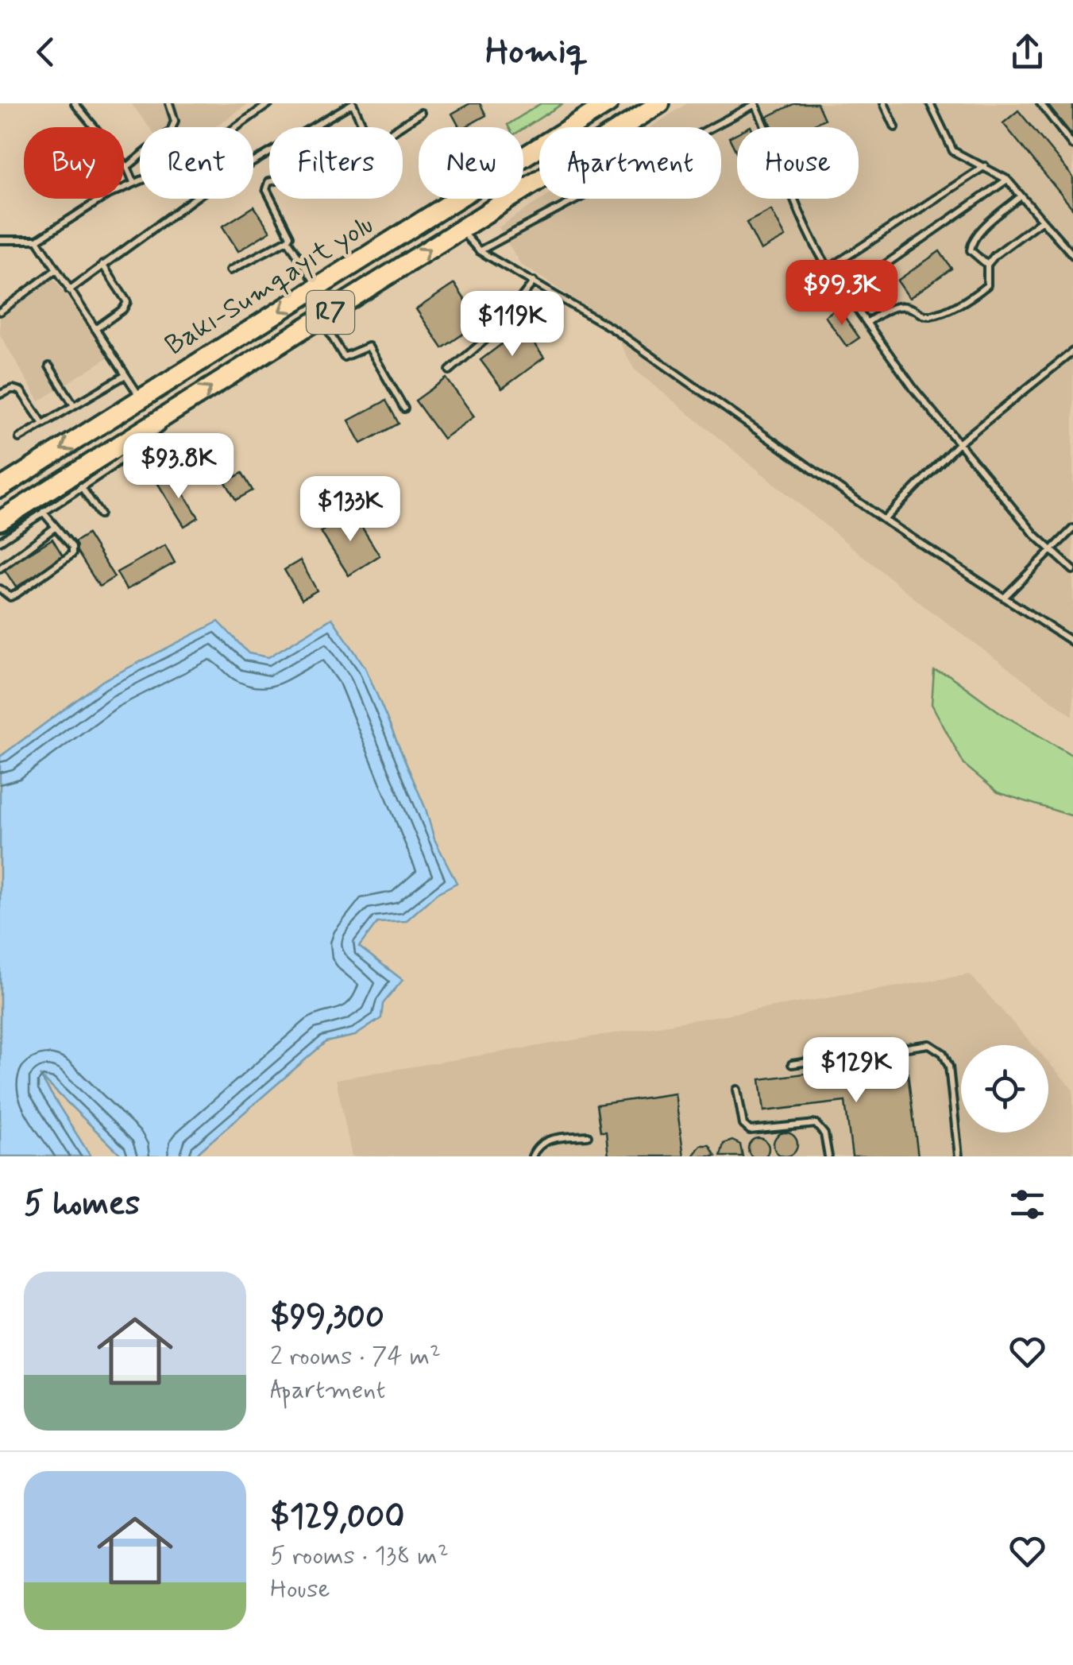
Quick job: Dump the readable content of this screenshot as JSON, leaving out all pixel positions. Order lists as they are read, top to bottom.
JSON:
{
  "streets": {
    "highway": ["Bakı-Sumqayıt yolu", "R7"]
  },
  "page": {
    "header": "Homiq",
    "chip": [
      "Buy",
      "Rent",
      "Filters",
      "New",
      "Apartment",
      "House"
    ],
    "price": [
      "$99.3K",
      "$119K",
      "$93.8K",
      "$133K",
      "$129K"
    ],
    "heading": "5 homes",
    "list": [
      {
        "name": "$99,300",
        "note": "2 rooms · 74 m² · Apartment"
      },
      {
        "name": "$129,000",
        "note": "5 rooms · 138 m² · House"
      }
    ]
  }
}
